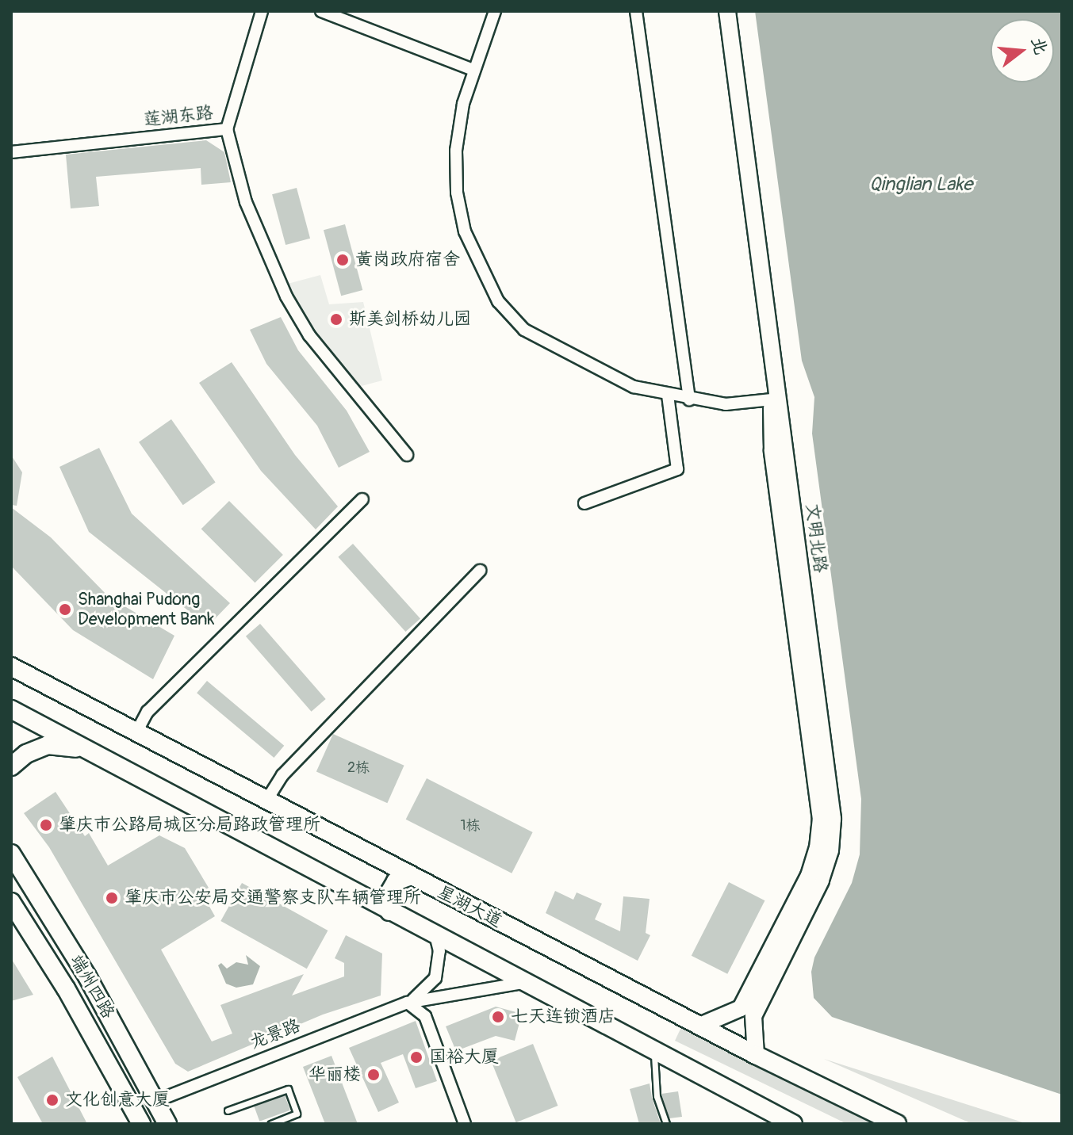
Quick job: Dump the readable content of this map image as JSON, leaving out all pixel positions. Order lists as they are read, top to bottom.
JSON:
{
  "streets": {
    "main road": ["星湖大道", "端州四路"],
    "street": ["莲湖东路", "文明北路", "龙景路"]
  },
  "crossings": [
    ["文明北路", "星湖大道"],
    ["端州四路", "龙景路"]
  ],
  "water": ["Qinglian Lake"],
  "places": [
    "黄岗政府宿舍",
    "斯美剑桥幼儿园",
    "Shanghai Pudong Development Bank",
    "肇庆市公路局城区分局路政管理所",
    "肇庆市公安局交通警察支队车辆管理所",
    "七天连锁酒店",
    "国裕大厦",
    "华丽楼",
    "文化创意大厦"
  ],
  "house_numbers": ["2栋", "1栋"],
  "north": "right"
}
